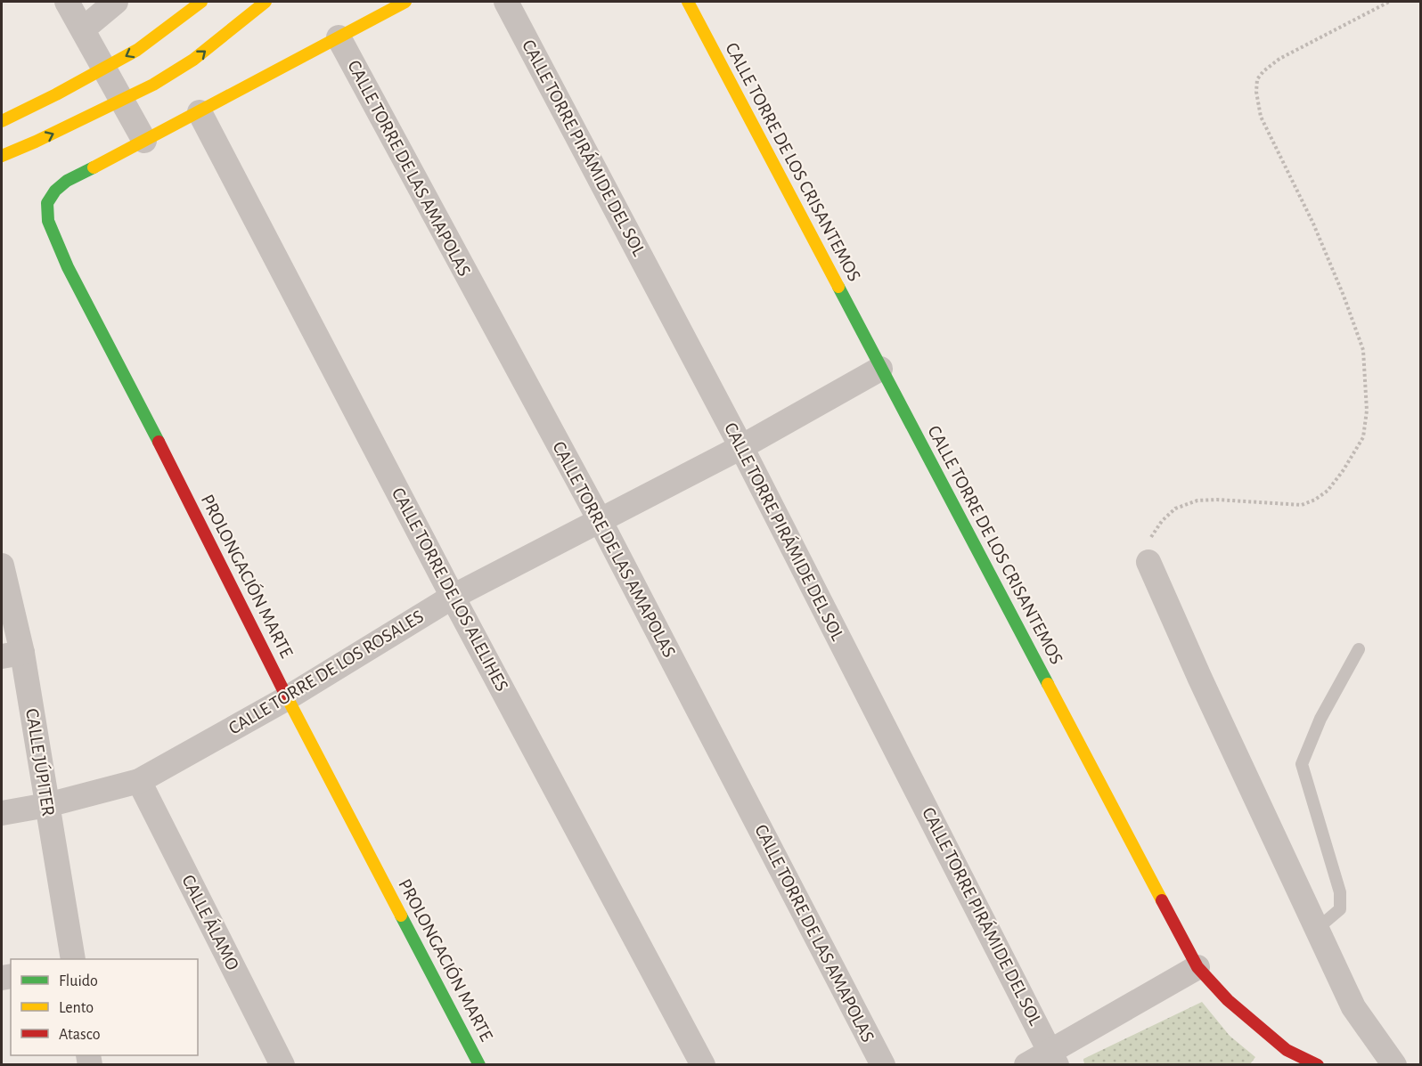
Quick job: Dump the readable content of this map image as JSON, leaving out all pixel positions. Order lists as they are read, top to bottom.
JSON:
{
  "streets": {
    "street": [
      "CALLE TORRE PIRÁMIDE DEL SOL",
      "CALLE TORRE DE LOS CRISANTEMOS",
      "CALLE TORRE DE LAS AMAPOLAS",
      "PROLONGACIÓN MARTE",
      "CALLE TORRE DE LOS ALELIHES",
      "CALLE TORRE DE LOS ROSALES",
      "CALLE JÚPITER",
      "CALLE ÁLAMO"
    ]
  },
  "crossings": [
    ["CALLE TORRE PIRÁMIDE DEL SOL", "CALLE TORRE DE LOS ROSALES"],
    ["CALLE TORRE DE LOS CRISANTEMOS", "CALLE TORRE DE LOS ROSALES"],
    ["CALLE TORRE DE LAS AMAPOLAS", "PROLONGACIÓN MARTE"],
    ["CALLE TORRE DE LAS AMAPOLAS", "CALLE TORRE DE LOS ROSALES"],
    ["PROLONGACIÓN MARTE", "CALLE TORRE DE LOS ALELIHES"],
    ["PROLONGACIÓN MARTE", "CALLE TORRE DE LOS ROSALES"],
    ["CALLE TORRE DE LOS ALELIHES", "CALLE TORRE DE LOS ROSALES"],
    ["CALLE TORRE DE LOS ROSALES", "CALLE JÚPITER"],
    ["CALLE TORRE DE LOS ROSALES", "CALLE ÁLAMO"]
  ],
  "legend": ["Fluido", "Lento", "Atasco"]
}
